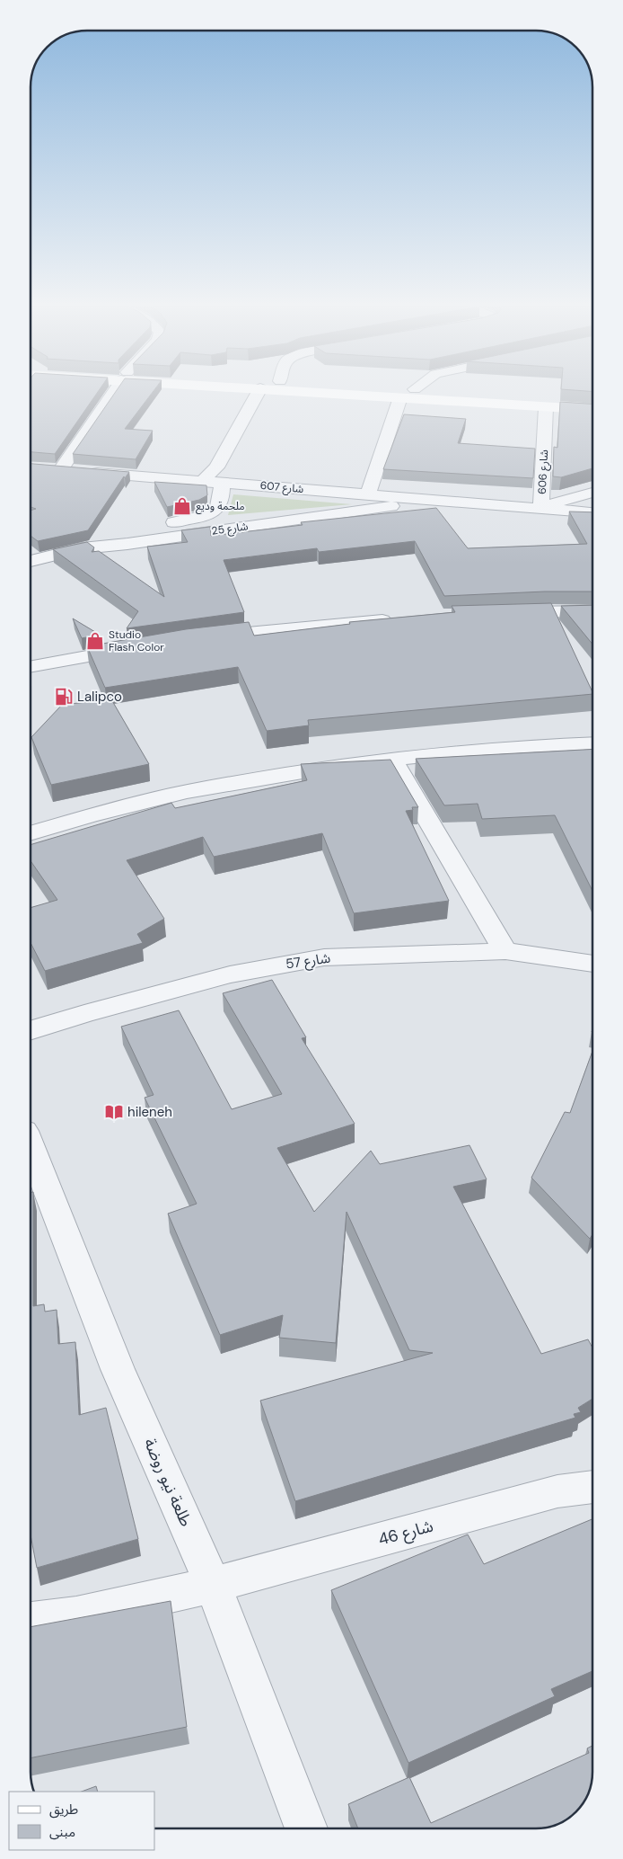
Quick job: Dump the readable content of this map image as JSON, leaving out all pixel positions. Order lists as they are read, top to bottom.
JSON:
{
  "streets": {
    "street": [
      "شارع 606",
      "شارع 607",
      "شارع 25",
      "شارع 57",
      "طلعة نيو روضة",
      "شارع 46"
    ]
  },
  "crossings": [
    ["شارع 606", "شارع 607"],
    ["شارع 607", "شارع 25"],
    ["طلعة نيو روضة", "شارع 46"]
  ],
  "places": {
    "shop": ["ملحمة وديع", "Studio Flash Color"],
    "fuel station": ["Lalipco"],
    "library": ["hileneh"]
  },
  "legend": ["طريق", "مبنى"]
}
